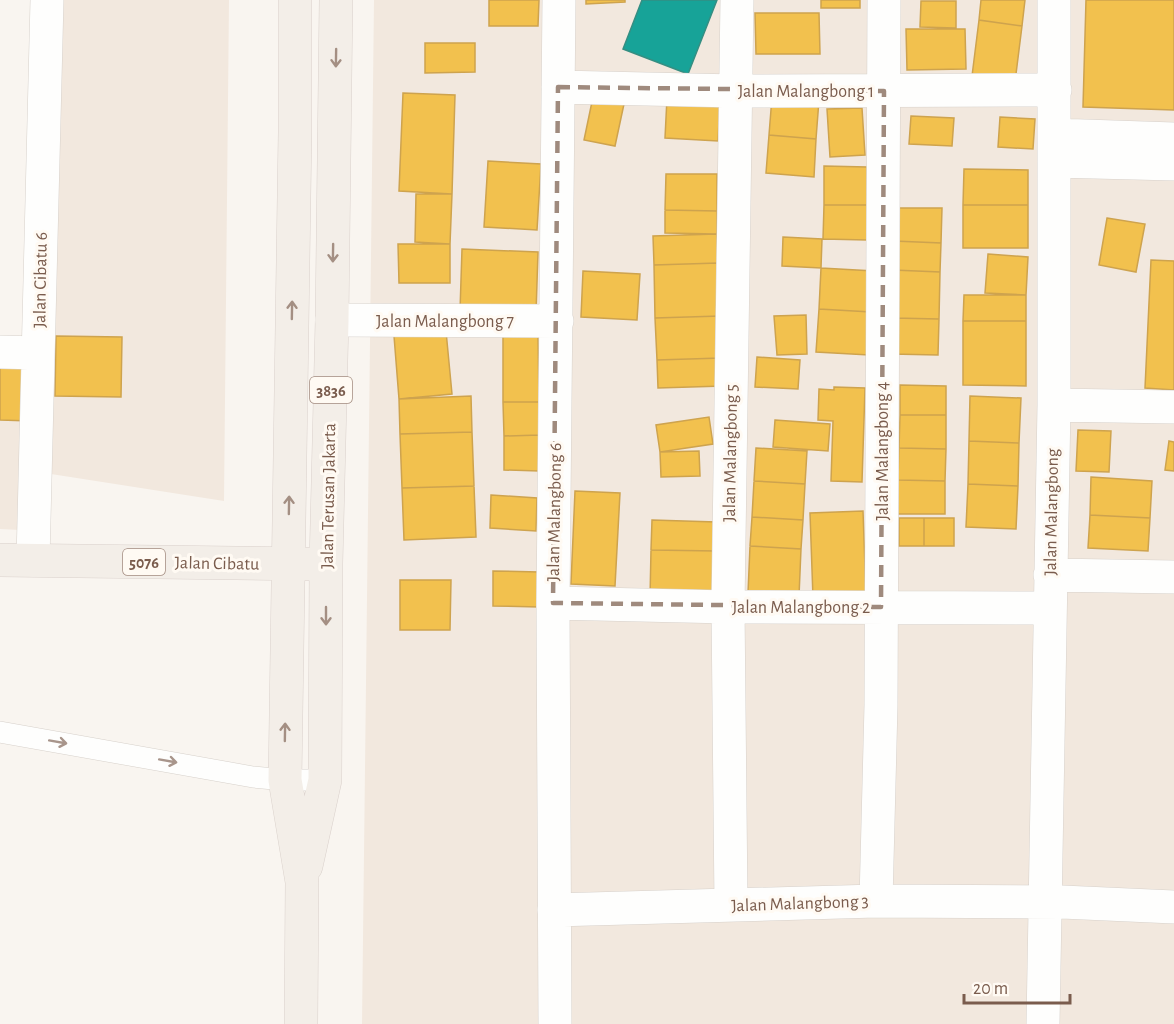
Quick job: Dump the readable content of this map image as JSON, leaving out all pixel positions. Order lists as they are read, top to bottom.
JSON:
{
  "streets": {
    "main road": [
      "3836",
      "Jalan Terusan Jakarta",
      "5076",
      "Jalan Cibatu"
    ],
    "street": [
      "Jalan Malangbong 1",
      "Jalan Cibatu 6",
      "Jalan Malangbong 7",
      "Jalan Malangbong 4",
      "Jalan Malangbong 5",
      "Jalan Malangbong 6",
      "Jalan Malangbong",
      "Jalan Malangbong 2",
      "Jalan Malangbong 3"
    ]
  },
  "crossings": [
    ["Jalan Malangbong 1", "Jalan Malangbong 4"],
    ["Jalan Malangbong 1", "Jalan Malangbong 5"],
    ["Jalan Malangbong 1", "Jalan Malangbong 6"],
    ["Jalan Malangbong 1", "Jalan Malangbong"],
    ["Jalan Cibatu 6", "Jalan Cibatu"],
    ["Jalan Malangbong 7", "Jalan Terusan Jakarta"],
    ["Jalan Malangbong 7", "Jalan Malangbong 6"],
    ["Jalan Malangbong 4", "Jalan Malangbong 2"],
    ["Jalan Malangbong 4", "Jalan Malangbong 3"],
    ["Jalan Malangbong 5", "Jalan Malangbong 2"],
    ["Jalan Malangbong 5", "Jalan Malangbong 3"],
    ["Jalan Terusan Jakarta", "Jalan Cibatu"],
    ["Jalan Malangbong 6", "Jalan Malangbong 2"],
    ["Jalan Malangbong 6", "Jalan Malangbong 3"],
    ["Jalan Malangbong", "Jalan Malangbong 2"],
    ["Jalan Malangbong", "Jalan Malangbong 3"]
  ],
  "scale_bar": "20 m"
}
